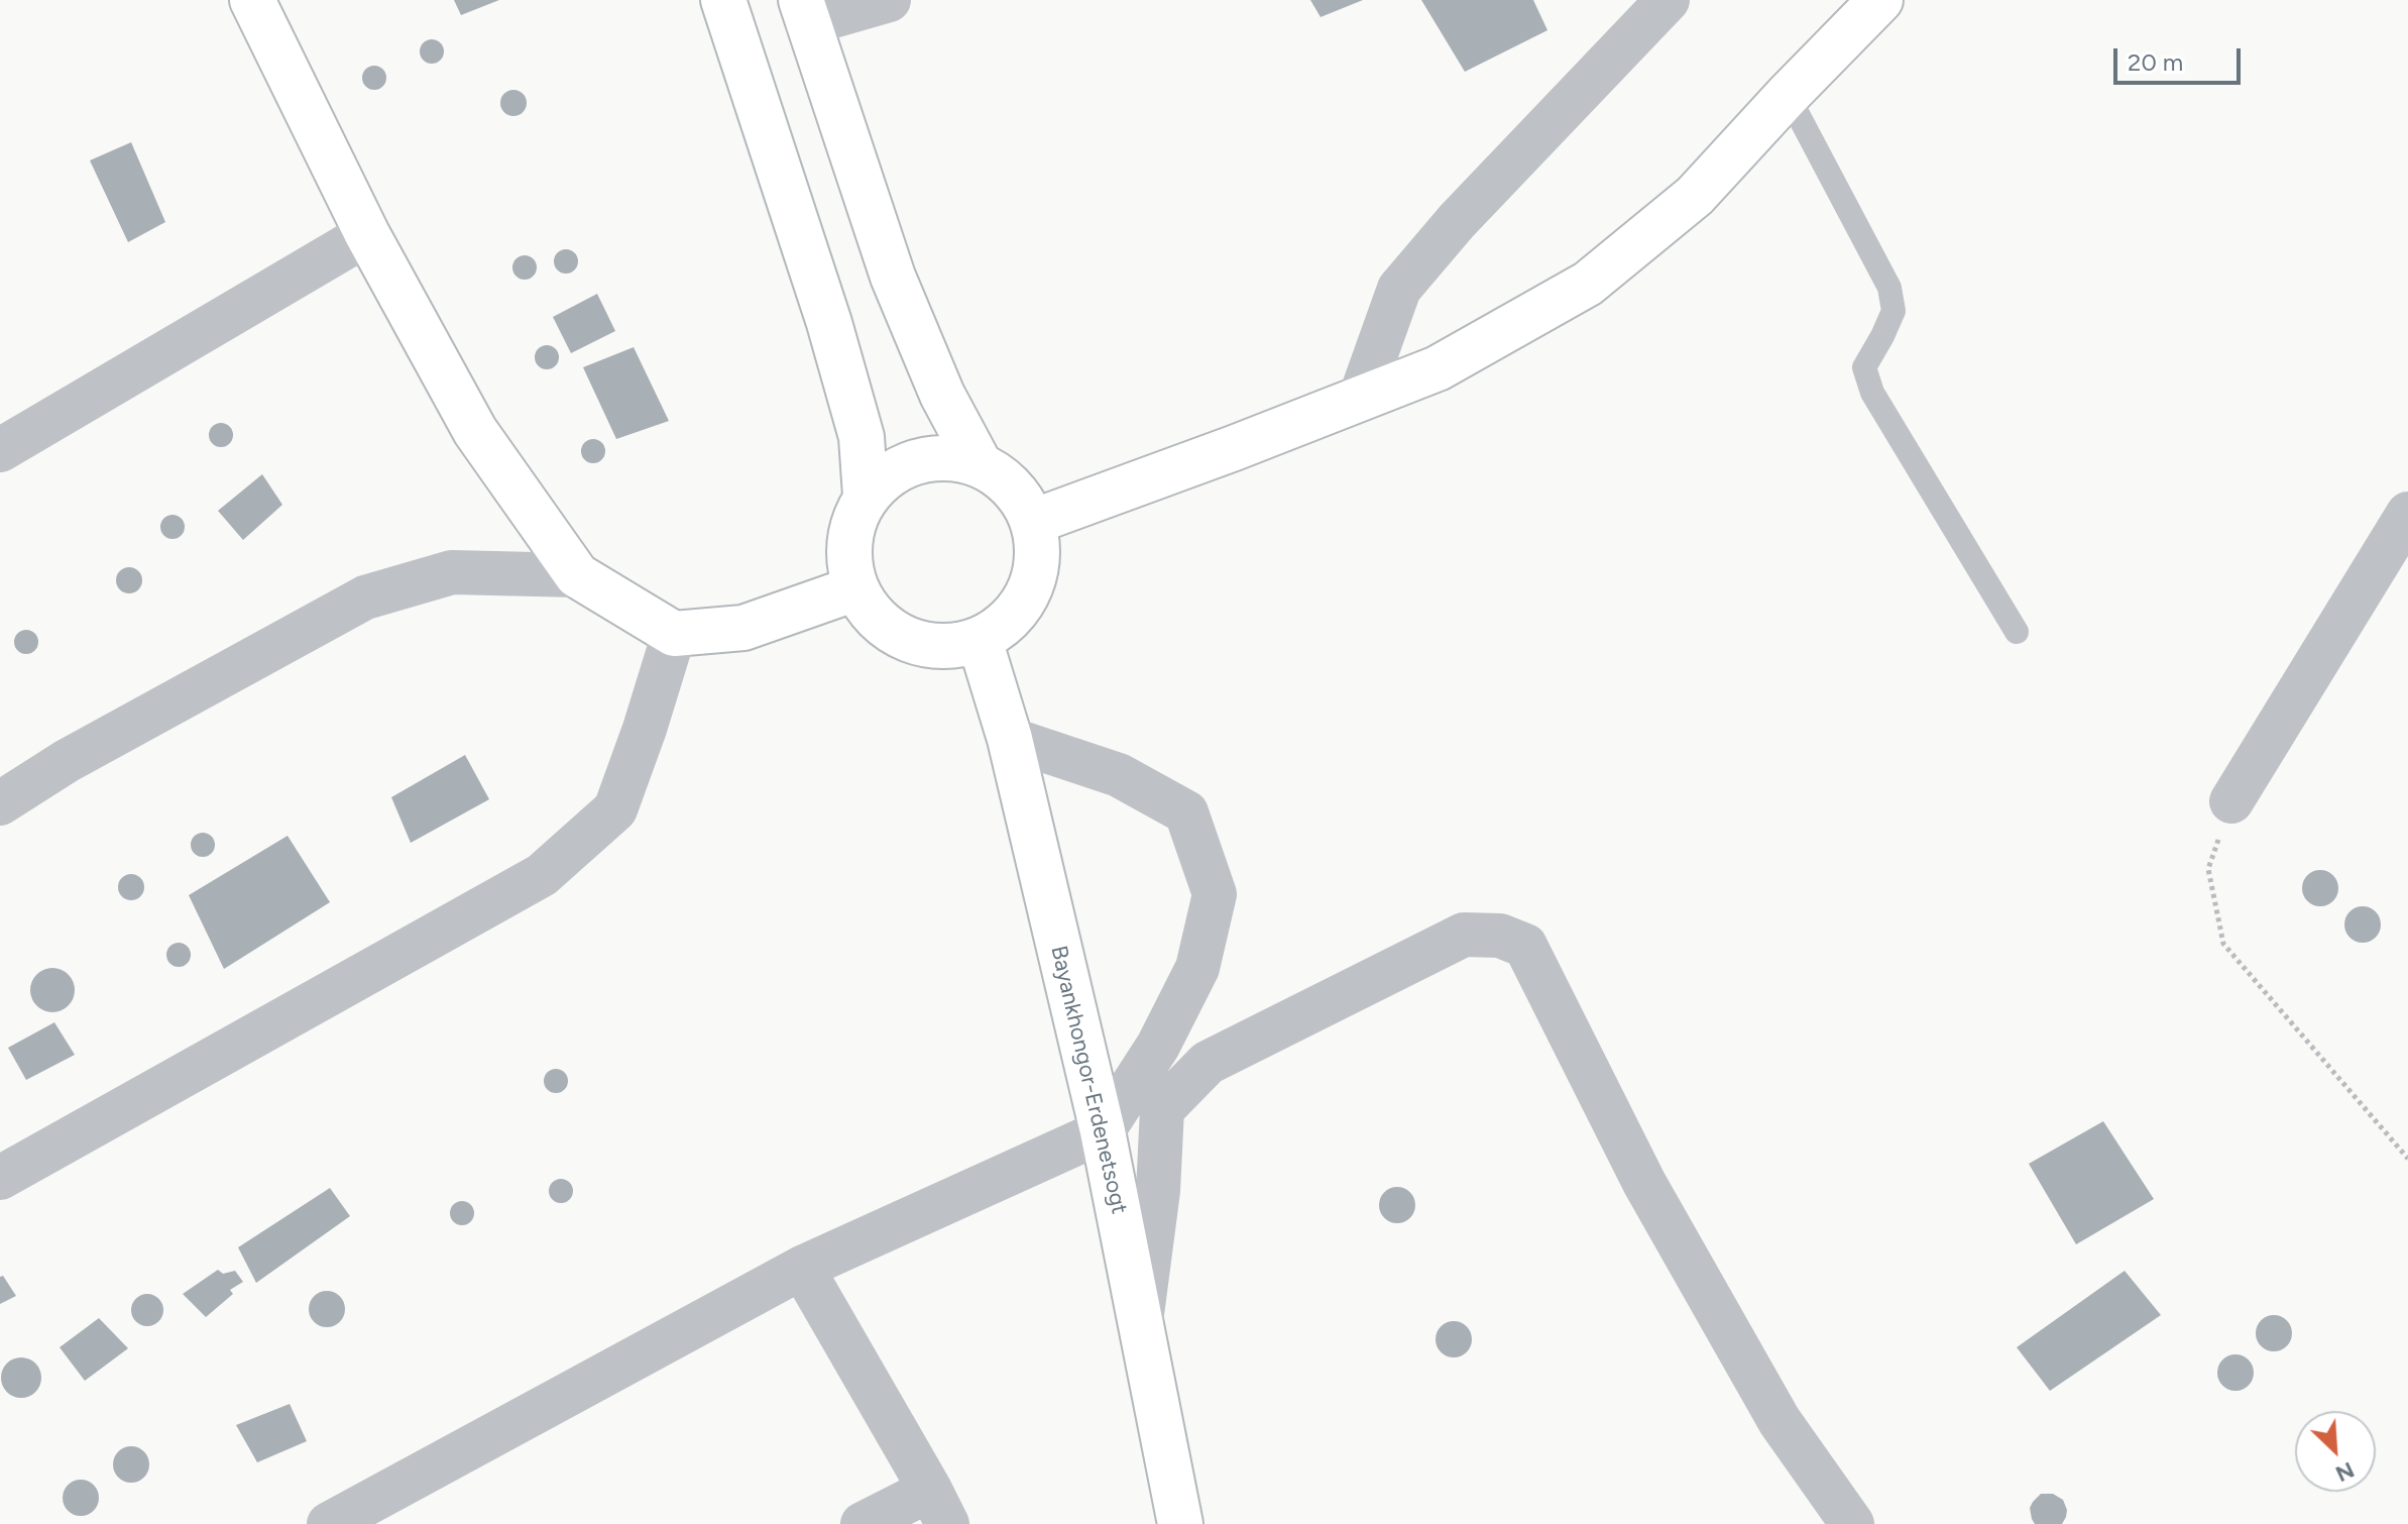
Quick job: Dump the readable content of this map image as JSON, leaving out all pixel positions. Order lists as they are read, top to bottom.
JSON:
{
  "streets": {
    "street": ["Bayankhongor-Erdenetsogt"]
  },
  "scale_bar": "20 m",
  "north": "bottom right"
}
